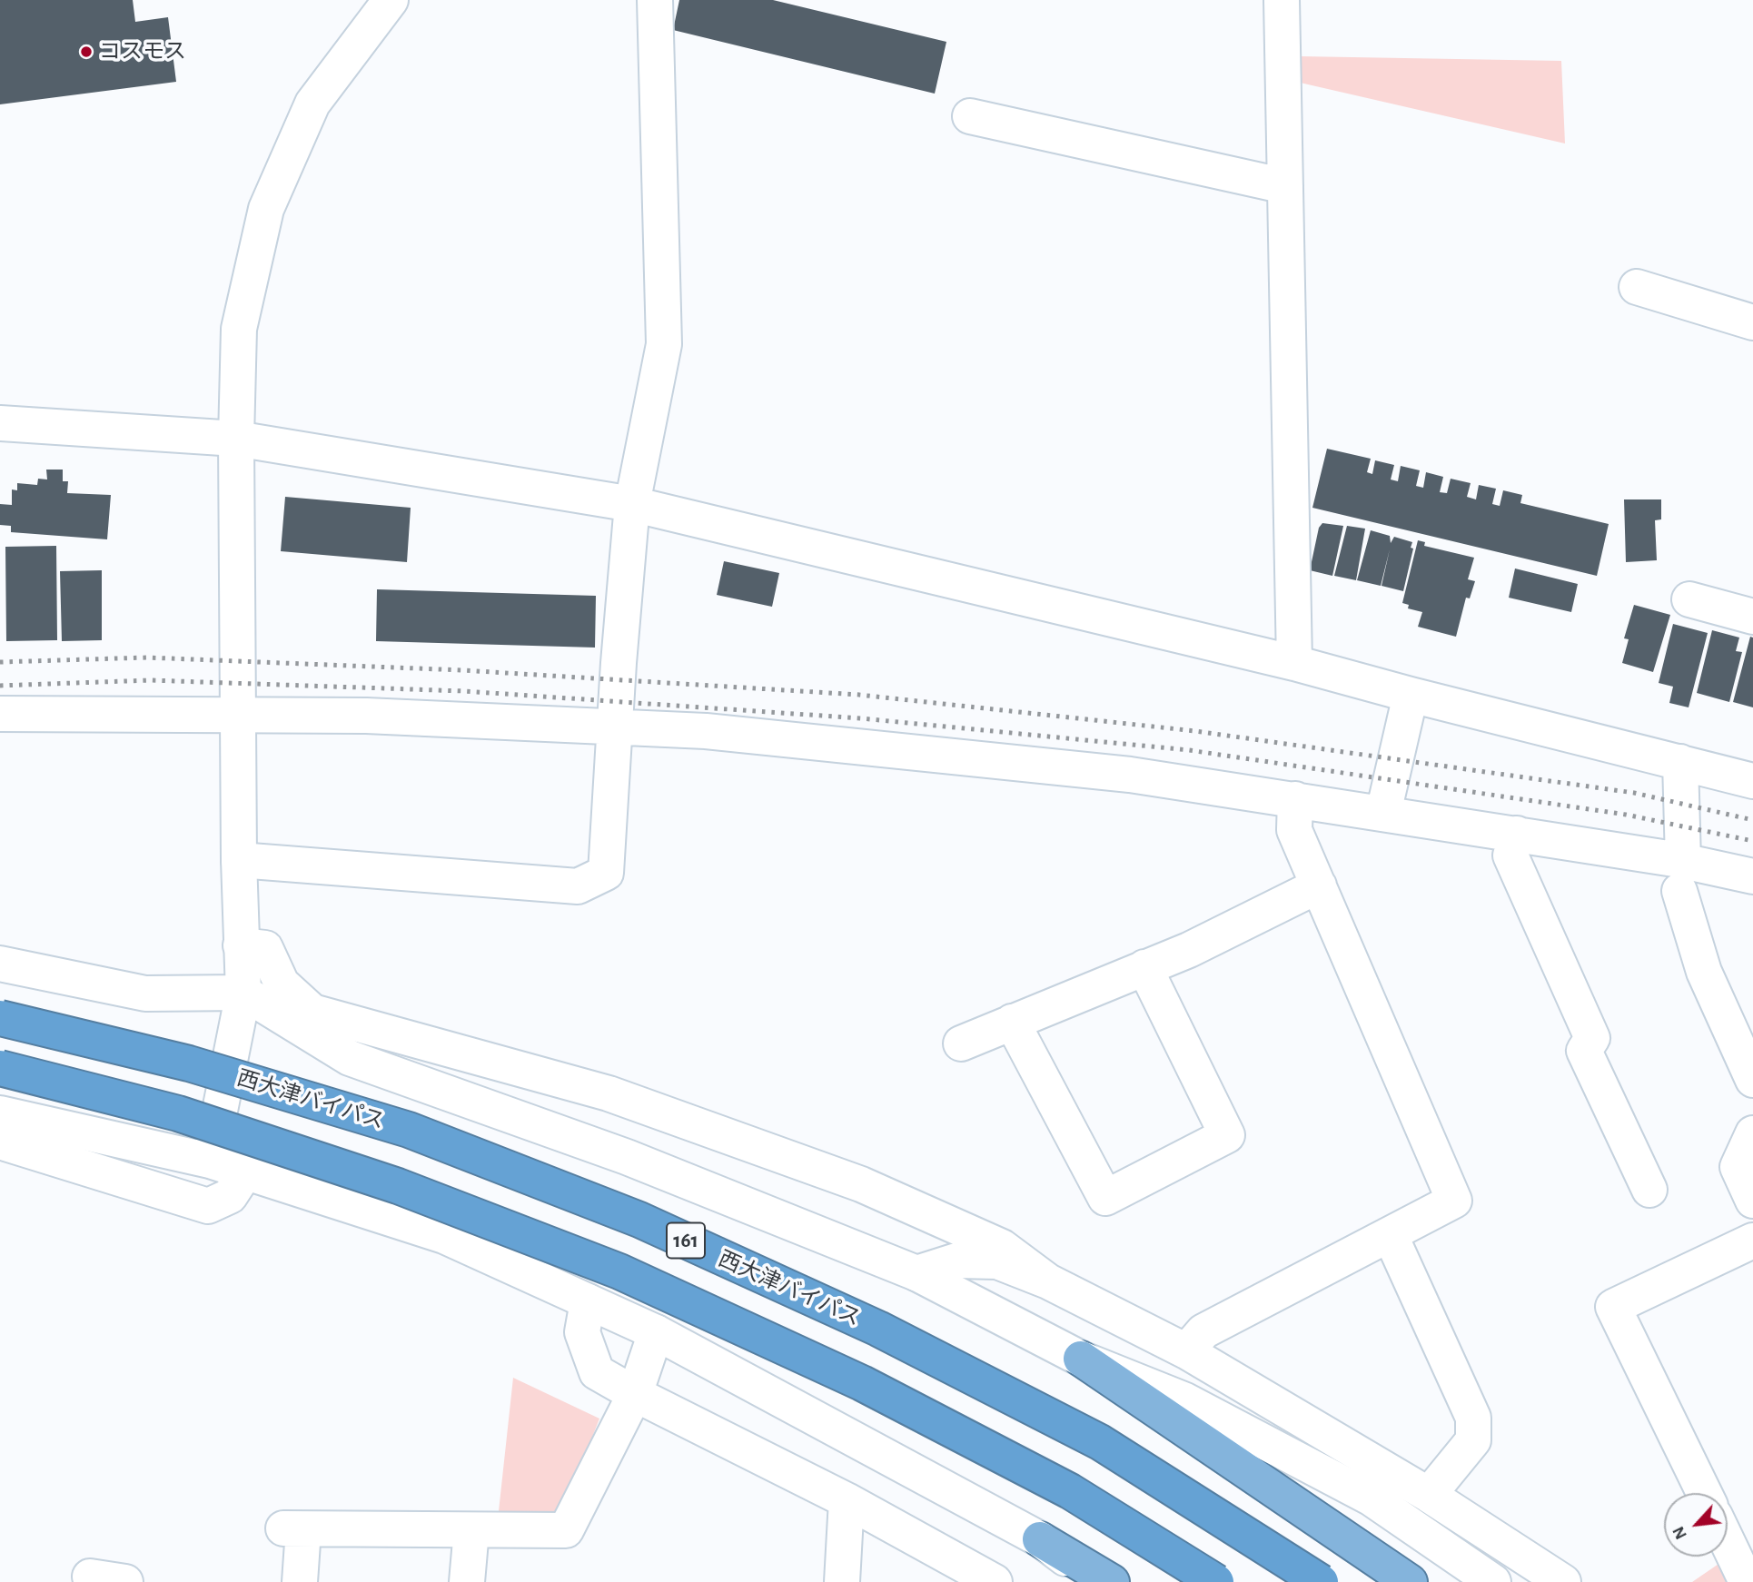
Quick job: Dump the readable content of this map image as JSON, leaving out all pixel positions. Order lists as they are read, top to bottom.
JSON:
{
  "streets": {
    "highway": ["西大津バイパス", "161"]
  },
  "places": ["コスモス"],
  "north": "bottom left"
}
